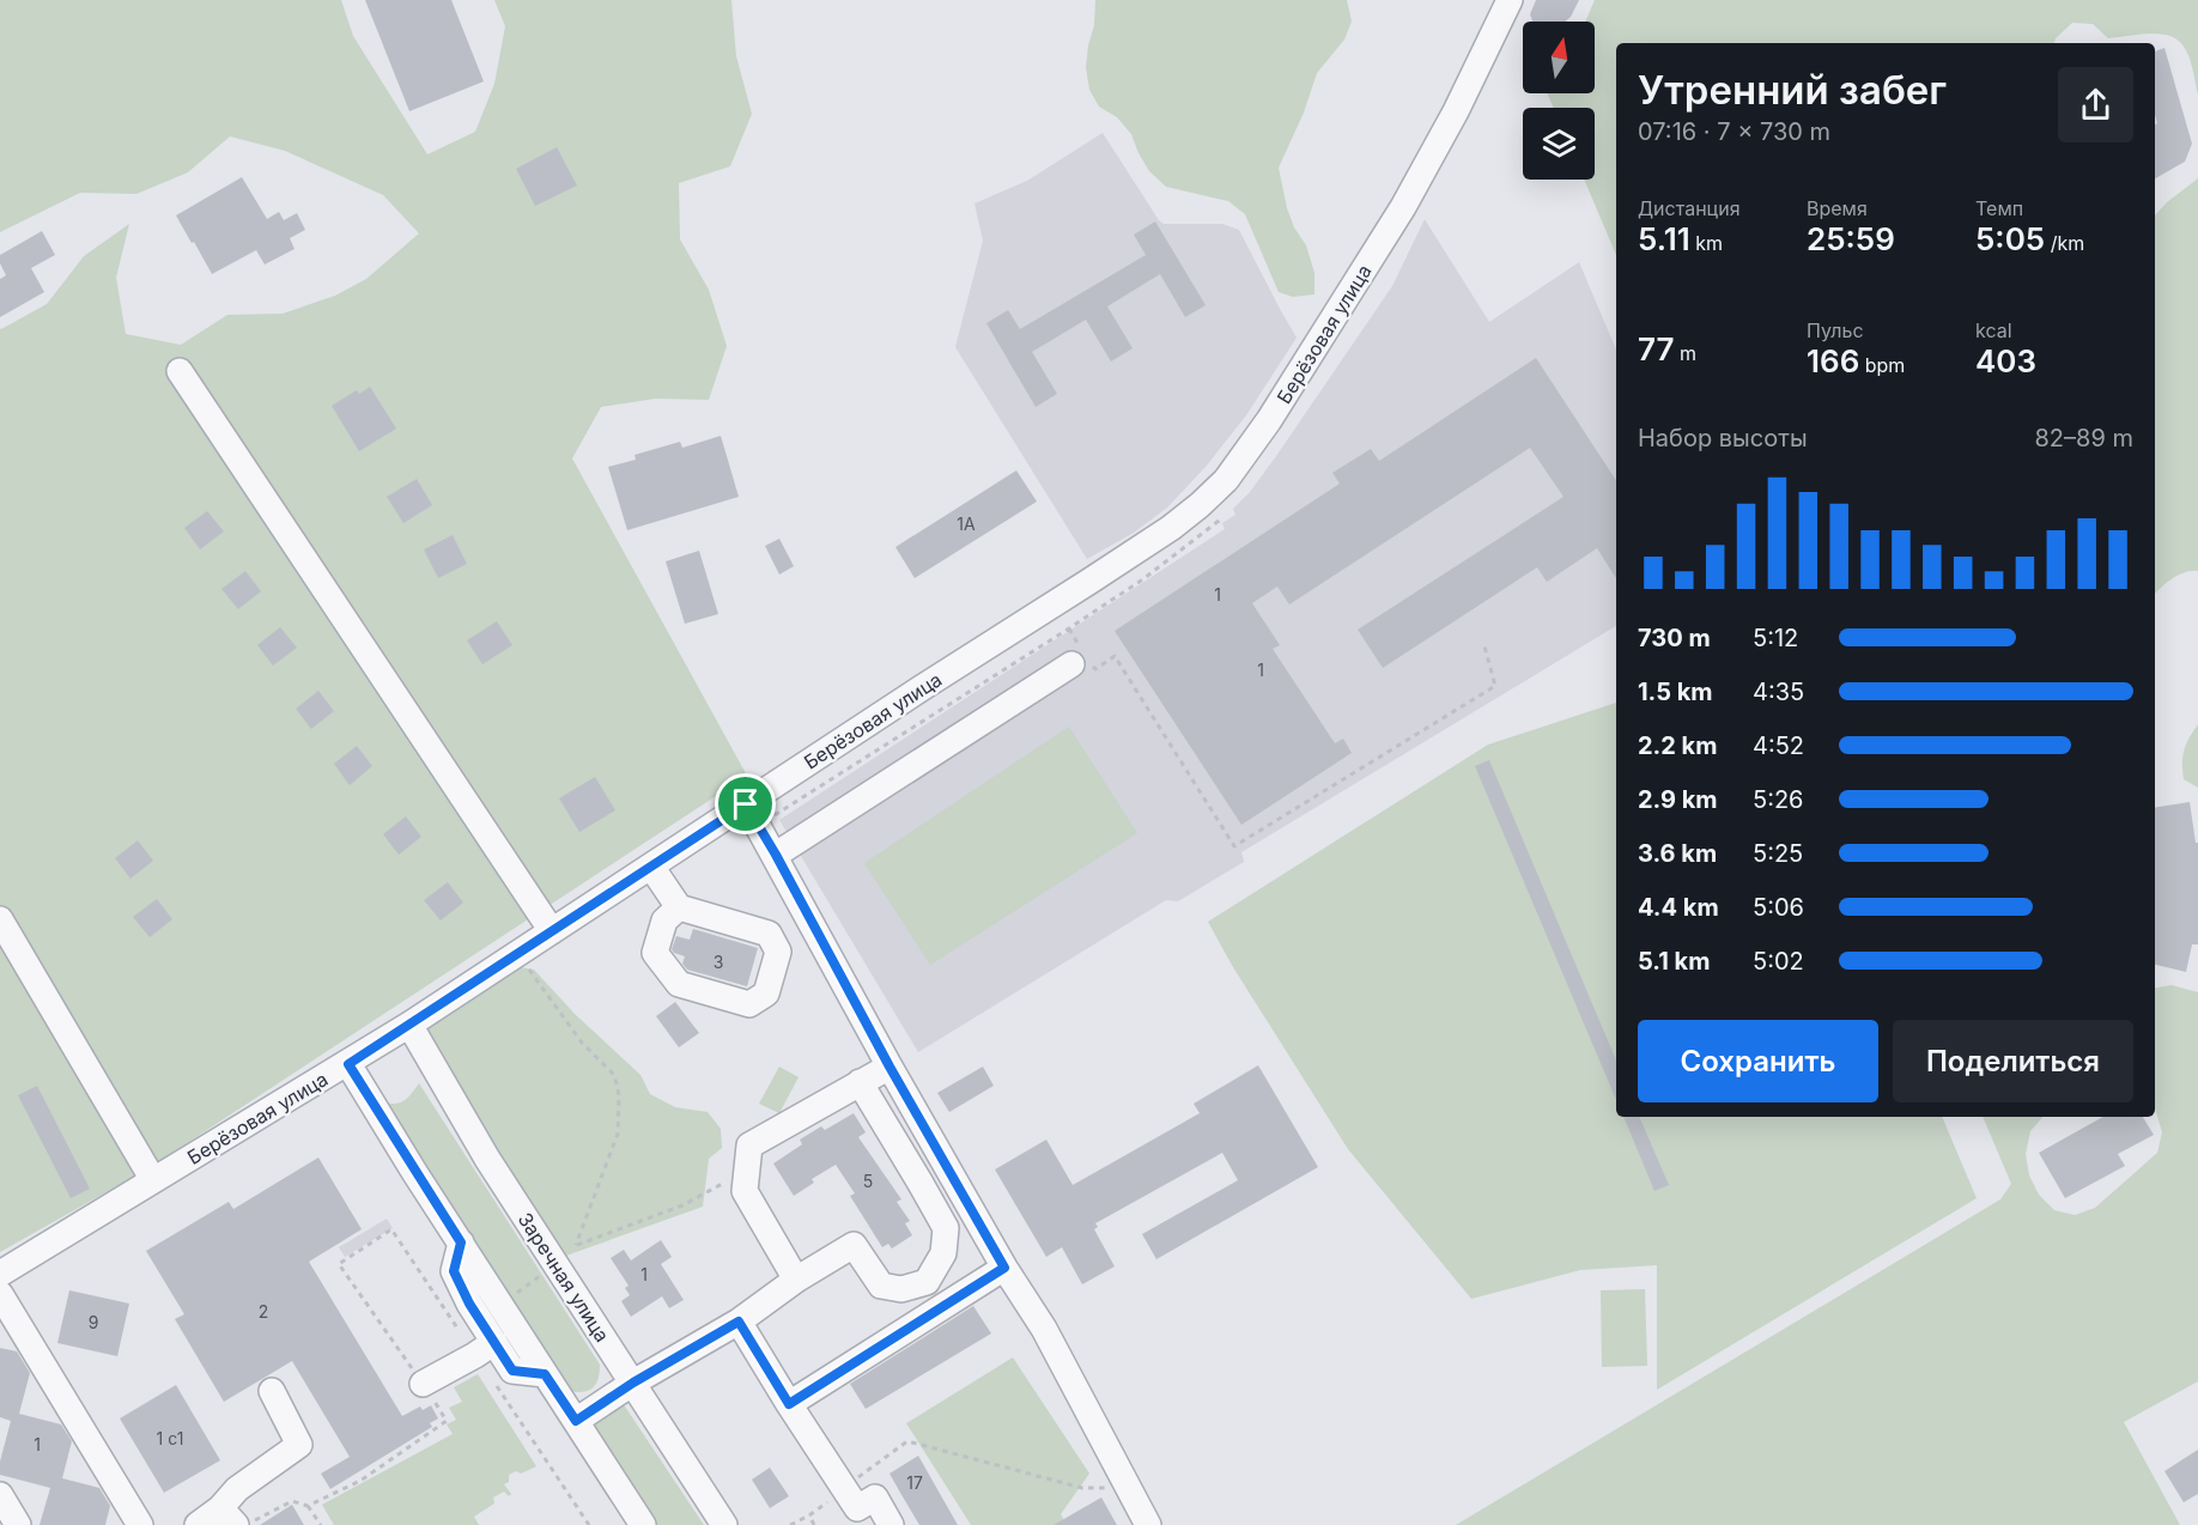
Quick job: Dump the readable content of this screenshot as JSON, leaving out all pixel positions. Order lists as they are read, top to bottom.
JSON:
{
  "streets": {
    "street": ["Берёзовая улица", "Заречная улица"]
  },
  "crossings": [
    ["Берёзовая улица", "Заречная улица"]
  ],
  "house_numbers": [
    "1А",
    "1",
    "1",
    "3",
    "5",
    "1",
    "2",
    "9",
    "1 с1",
    "1",
    "17"
  ],
  "north": "top",
  "page": {
    "heading": ["Утренний забег", "07:16 · 7 × 730 m"],
    "stats": [
      ["Дистанция", "5.11 km"],
      ["Время", "25:59"],
      ["Темп", "5:05 /km"],
      ["77 m"],
      ["Пульс", "166 bpm"],
      ["kcal", "403"]
    ],
    "chart": ["Набор высоты", "82–89 m"],
    "list": [
      {
        "name": "730 m",
        "note": "5:12"
      },
      {
        "name": "1.5 km",
        "note": "4:35"
      },
      {
        "name": "2.2 km",
        "note": "4:52"
      },
      {
        "name": "2.9 km",
        "note": "5:26"
      },
      {
        "name": "3.6 km",
        "note": "5:25"
      },
      {
        "name": "4.4 km",
        "note": "5:06"
      },
      {
        "name": "5.1 km",
        "note": "5:02"
      }
    ],
    "buttons": ["Сохранить", "Поделиться"]
  }
}
